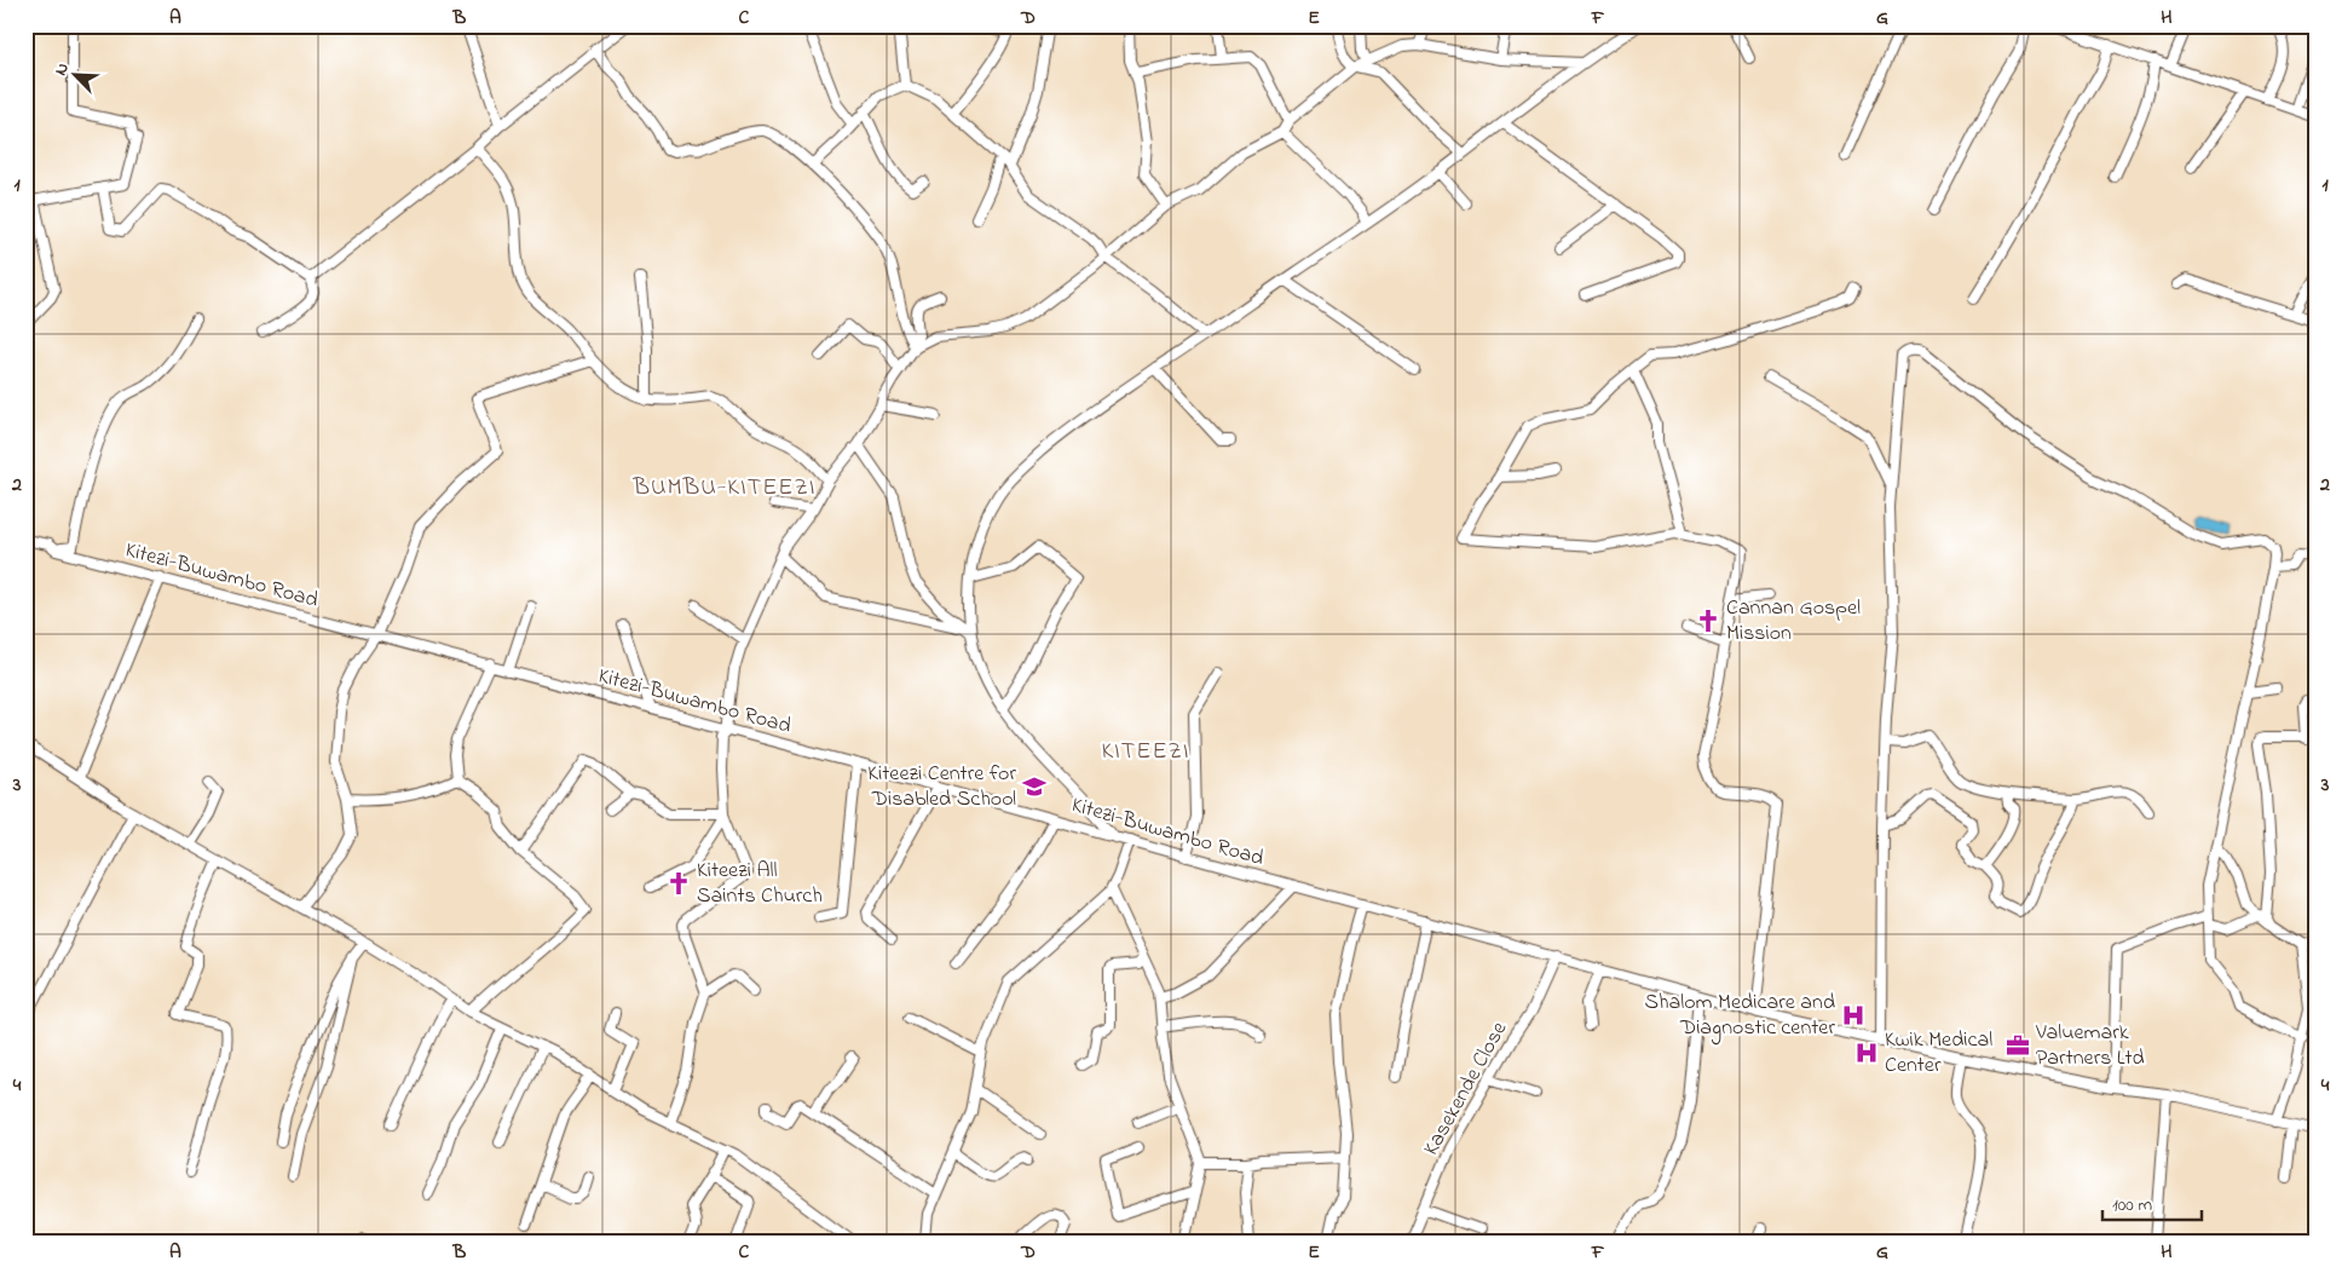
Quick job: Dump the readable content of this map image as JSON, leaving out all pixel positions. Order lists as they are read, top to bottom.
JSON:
{
  "streets": {
    "street": ["Kitezi-Buwambo Road", "Kasekende Close"]
  },
  "crossings": [
    ["Kitezi-Buwambo Road", "Kasekende Close"]
  ],
  "districts": ["BUMBU-KITEEZI", "KITEEZI"],
  "places": {
    "church": ["Cannan Gospel Mission", "Kiteezi All Saints Church"],
    "school or university": ["Kiteezi Centre for Disabled School"],
    "hospital": ["Shalom Medicare and Diagnostic center", "Kwik Medical Center"],
    "office": ["Valuemark Partners Ltd"]
  },
  "scale_bar": "100 m",
  "north": "top left",
  "grid": {
    "columns": [
      "A",
      "B",
      "C",
      "D",
      "E",
      "F",
      "G",
      "H"
    ],
    "rows": [
      "1",
      "2",
      "3",
      "4"
    ]
  }
}
